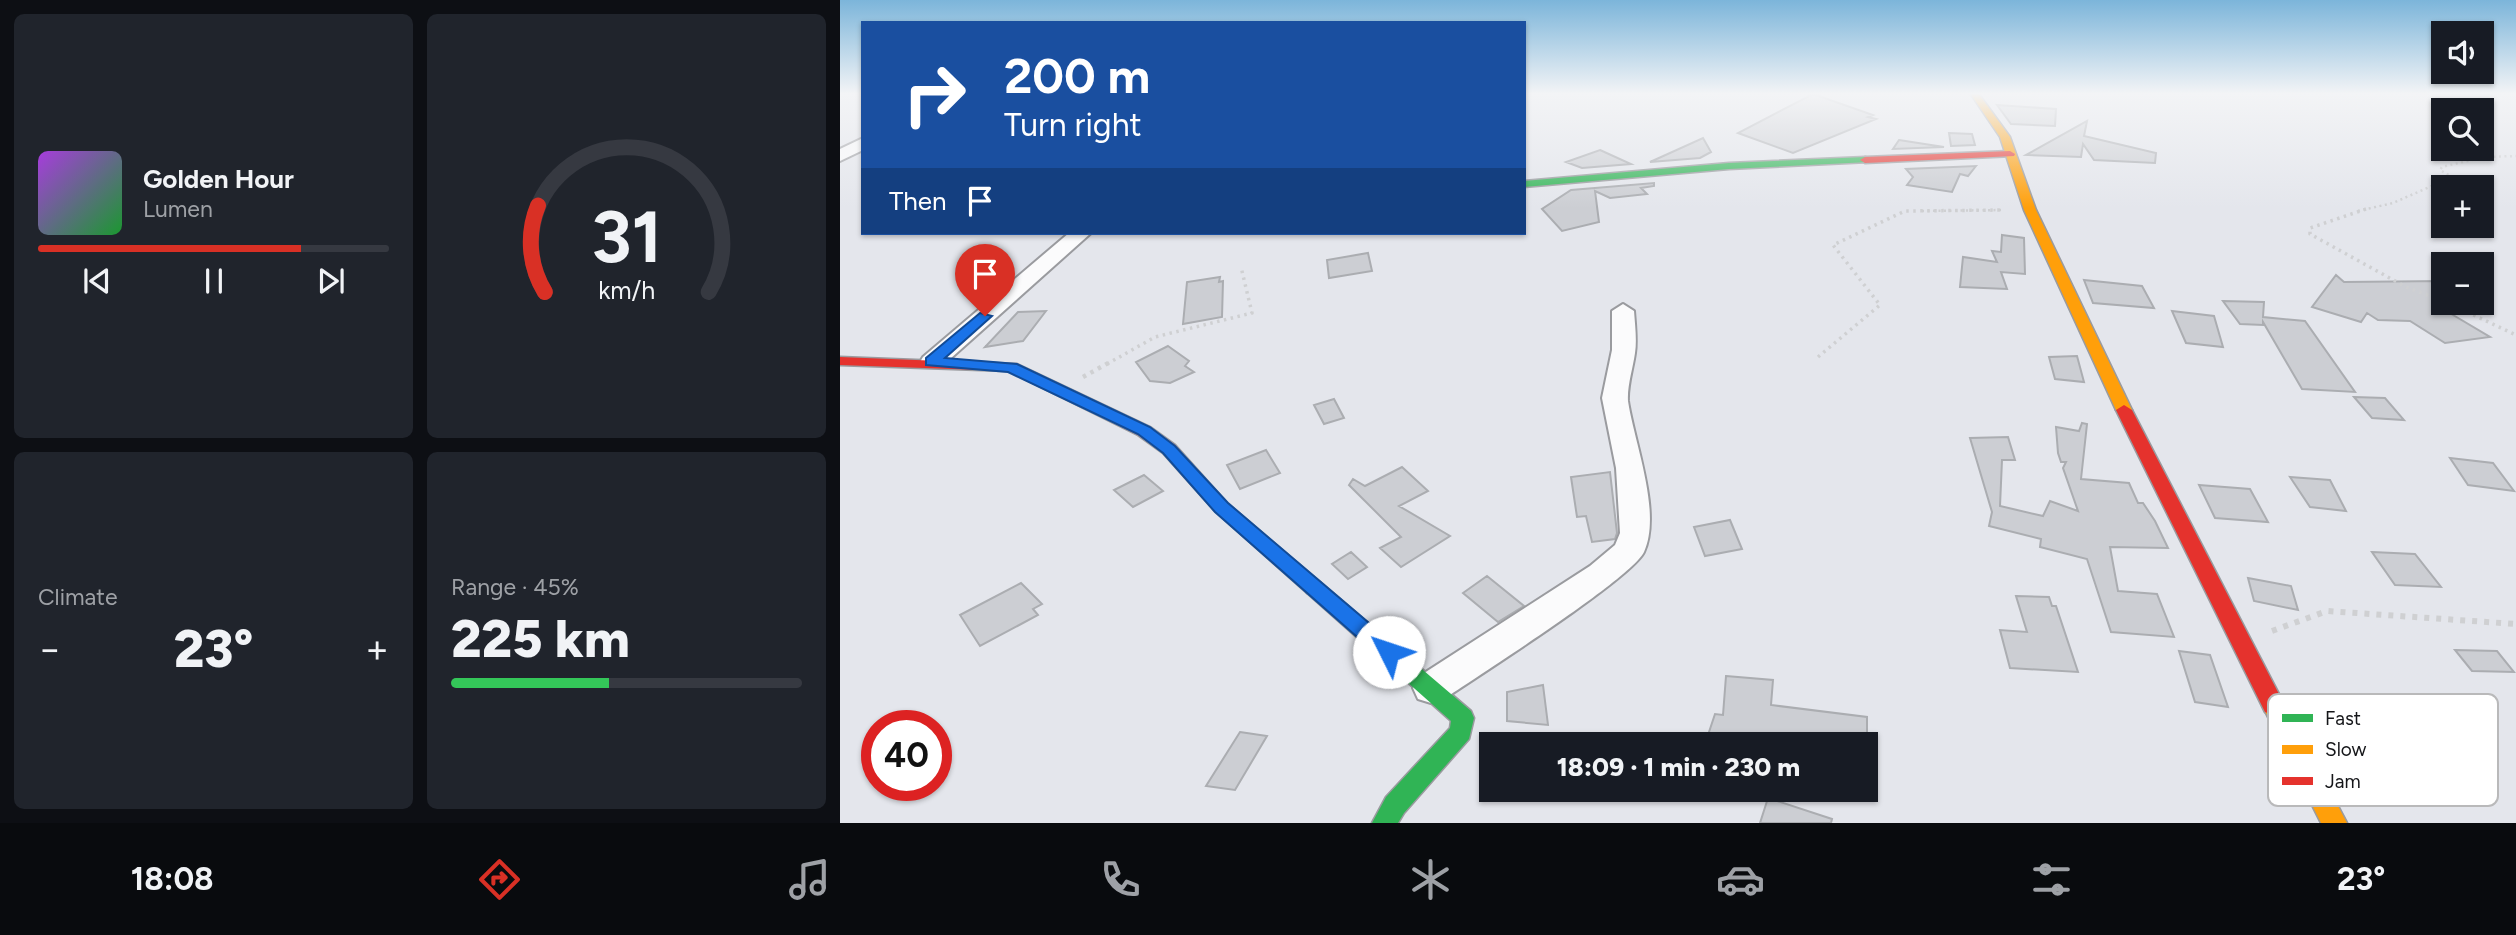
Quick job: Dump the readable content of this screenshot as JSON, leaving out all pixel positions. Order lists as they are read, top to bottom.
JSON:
{
  "legend": ["Fast", "Slow", "Jam"],
  "page": {
    "map_buttons": ["+", "−"],
    "turn": ["200 m", "Turn right"],
    "song": ["Golden Hour", "Lumen"],
    "then": "Then",
    "tile": [
      "Climate",
      ["Range · 45%", "225 km"]
    ],
    "heat": ["−", "23°", "+"],
    "limit": "40",
    "trip": "18:09 · 1 min · 230 m",
    "tabs": ["18:08", "23°"],
    "gauge": ["31", "km/h"]
  }
}
